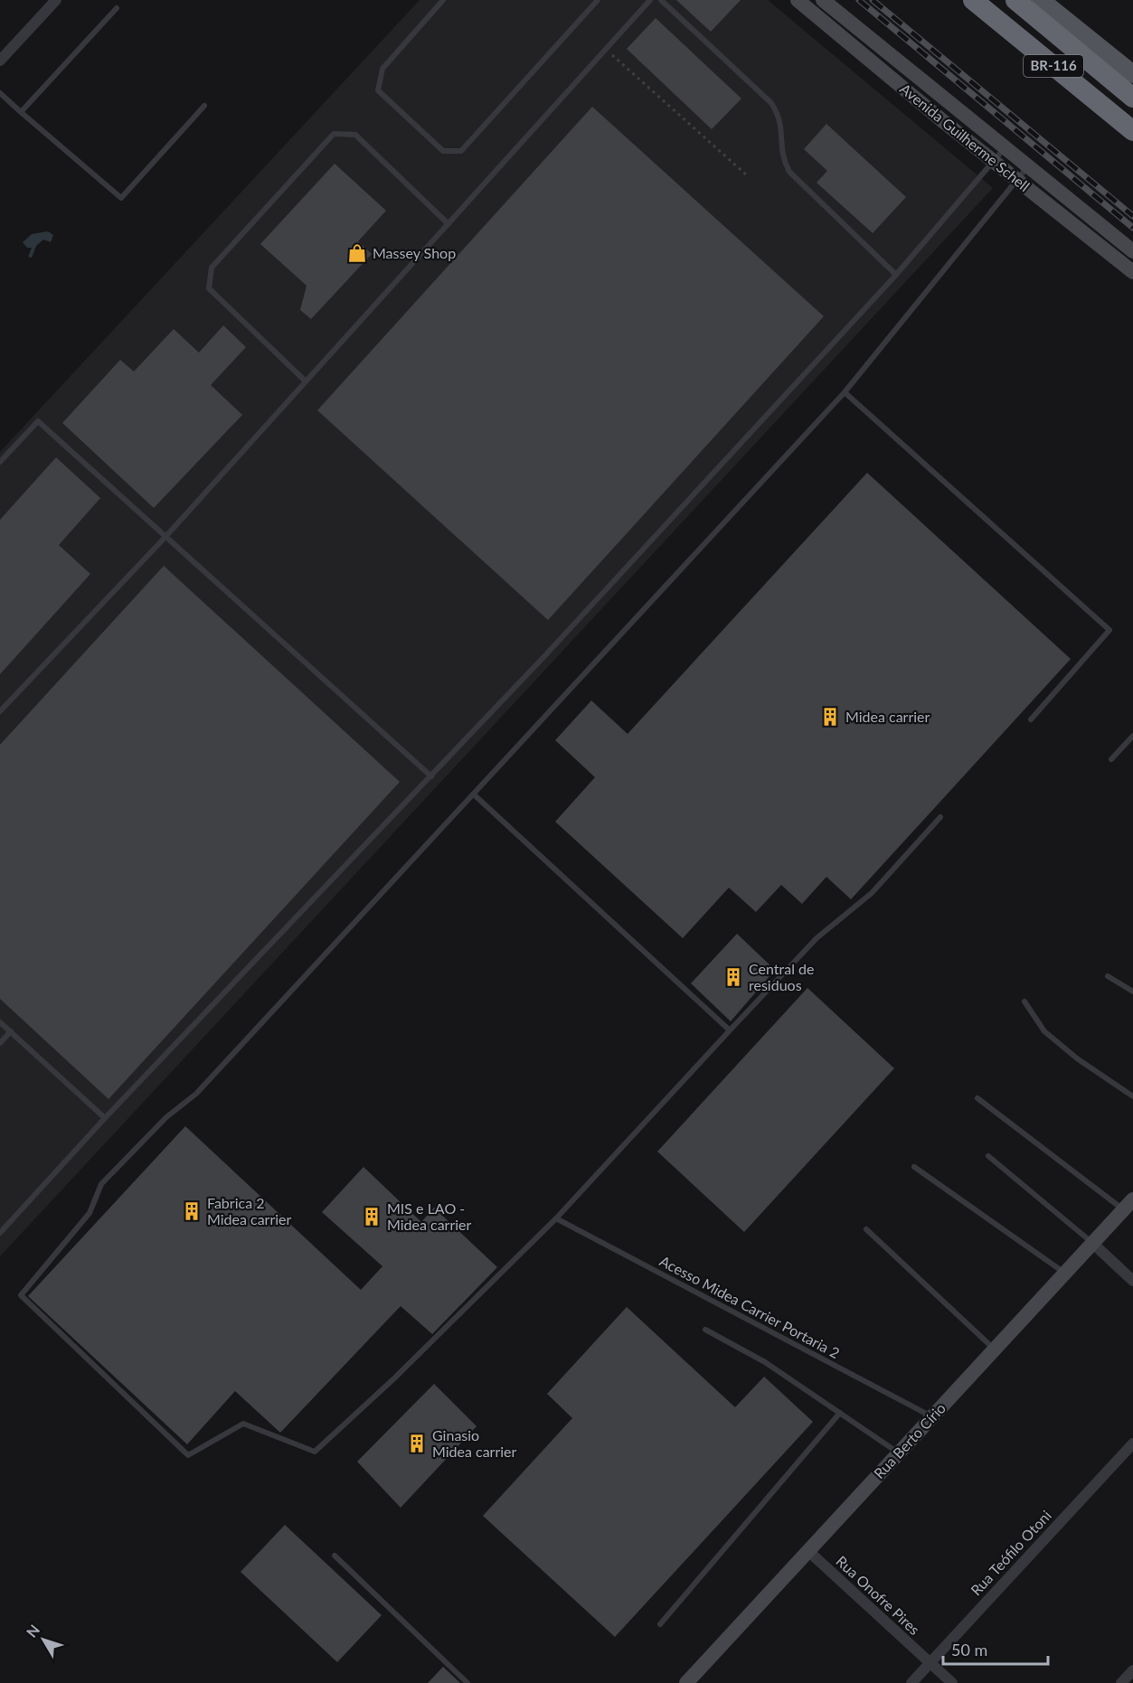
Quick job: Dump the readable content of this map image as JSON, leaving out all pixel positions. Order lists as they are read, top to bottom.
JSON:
{
  "streets": {
    "highway": ["BR-116"],
    "main road": ["Avenida Guilherme Schell", "Rua Berto Círio"],
    "street": ["Rua Teófilo Otoni", "Rua Onofre Pires"],
    "lane": ["Acesso Midea Carrier Portaria 2"]
  },
  "crossings": [
    ["Acesso Midea Carrier Portaria 2", "Rua Berto Círio"],
    ["Rua Berto Círio", "Rua Onofre Pires"],
    ["Rua Teófilo Otoni", "Rua Onofre Pires"]
  ],
  "places": {
    "shop": ["Massey Shop"],
    "building": [
      "Midea carrier",
      "Central de residuos",
      "Fabrica 2 Midea carrier",
      "MIS e LAO - Midea carrier",
      "Ginasio Midea carrier"
    ]
  },
  "scale_bar": "50 m",
  "north": "top left"
}
